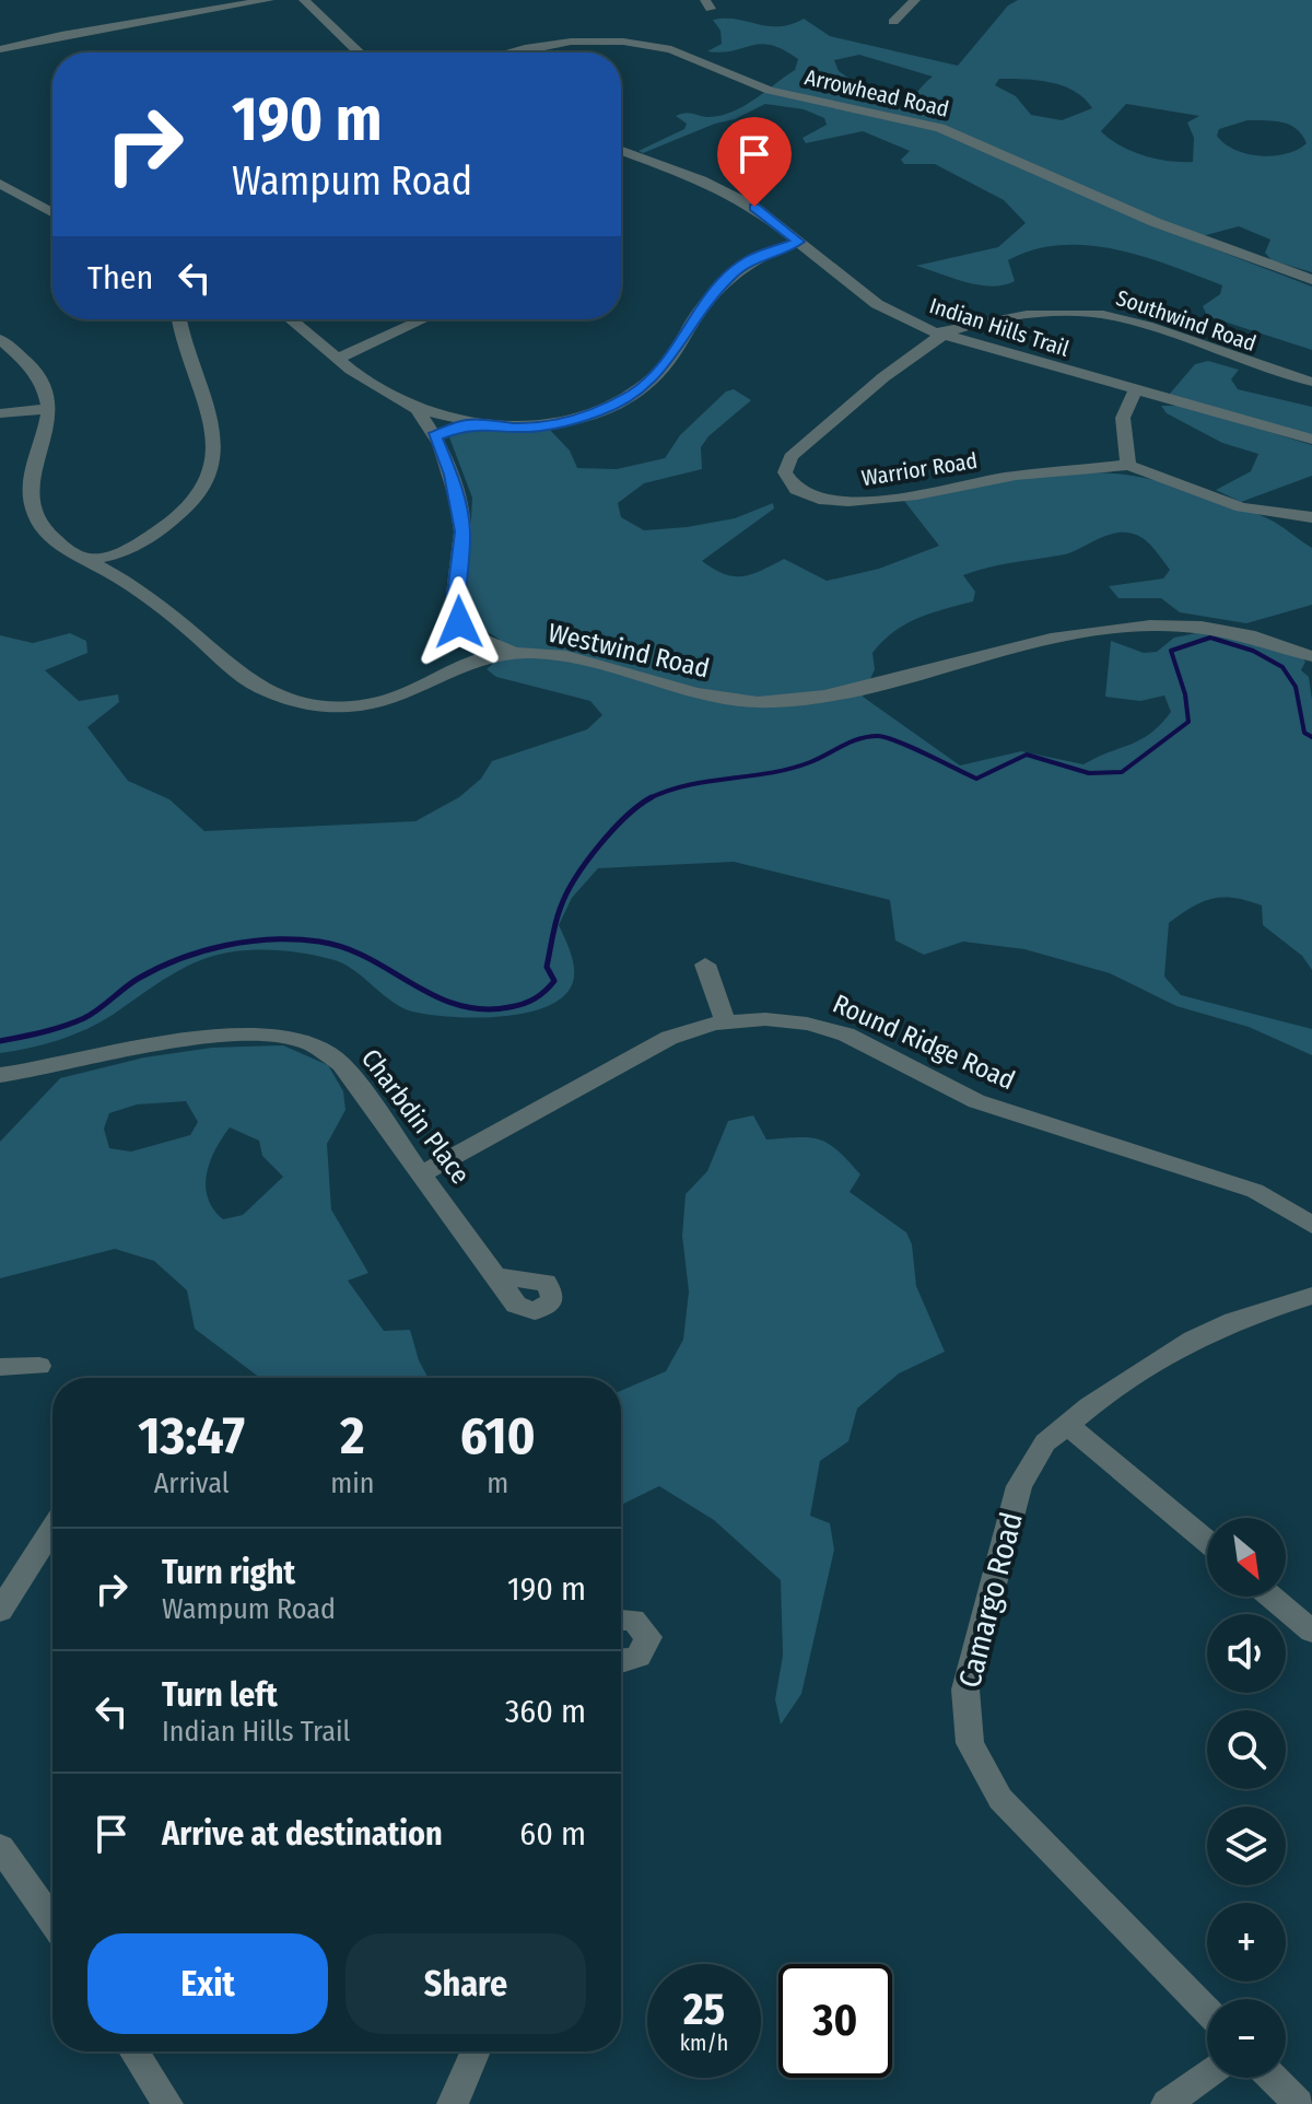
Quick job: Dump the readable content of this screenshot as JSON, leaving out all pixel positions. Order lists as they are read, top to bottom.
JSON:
{
  "streets": {
    "street": [
      "Arrowhead Road",
      "Southwind Road",
      "Indian Hills Trail",
      "Warrior Road",
      "Westwind Road",
      "Round Ridge Road",
      "Charbdin Place",
      "Camargo Road"
    ]
  },
  "crossings": [
    ["Southwind Road", "Indian Hills Trail"],
    ["Southwind Road", "Warrior Road"],
    ["Indian Hills Trail", "Warrior Road"],
    ["Round Ridge Road", "Charbdin Place"]
  ],
  "north": "bottom right",
  "page": {
    "turn": ["190 m", "Wampum Road"],
    "then": "Then",
    "eta": [
      "13:47",
      "Arrival",
      "2",
      "min",
      "610",
      "m"
    ],
    "map_buttons": ["+", "−"],
    "list": [
      {
        "name": "Turn right",
        "note": "Wampum Road",
        "value": "190 m"
      },
      {
        "name": "Turn left",
        "note": "Indian Hills Trail",
        "value": "360 m"
      },
      {
        "name": "Arrive at destination",
        "value": "60 m"
      }
    ],
    "buttons": ["Exit", "Share"],
    "speed": "25 km/h",
    "limit": "30"
  }
}
